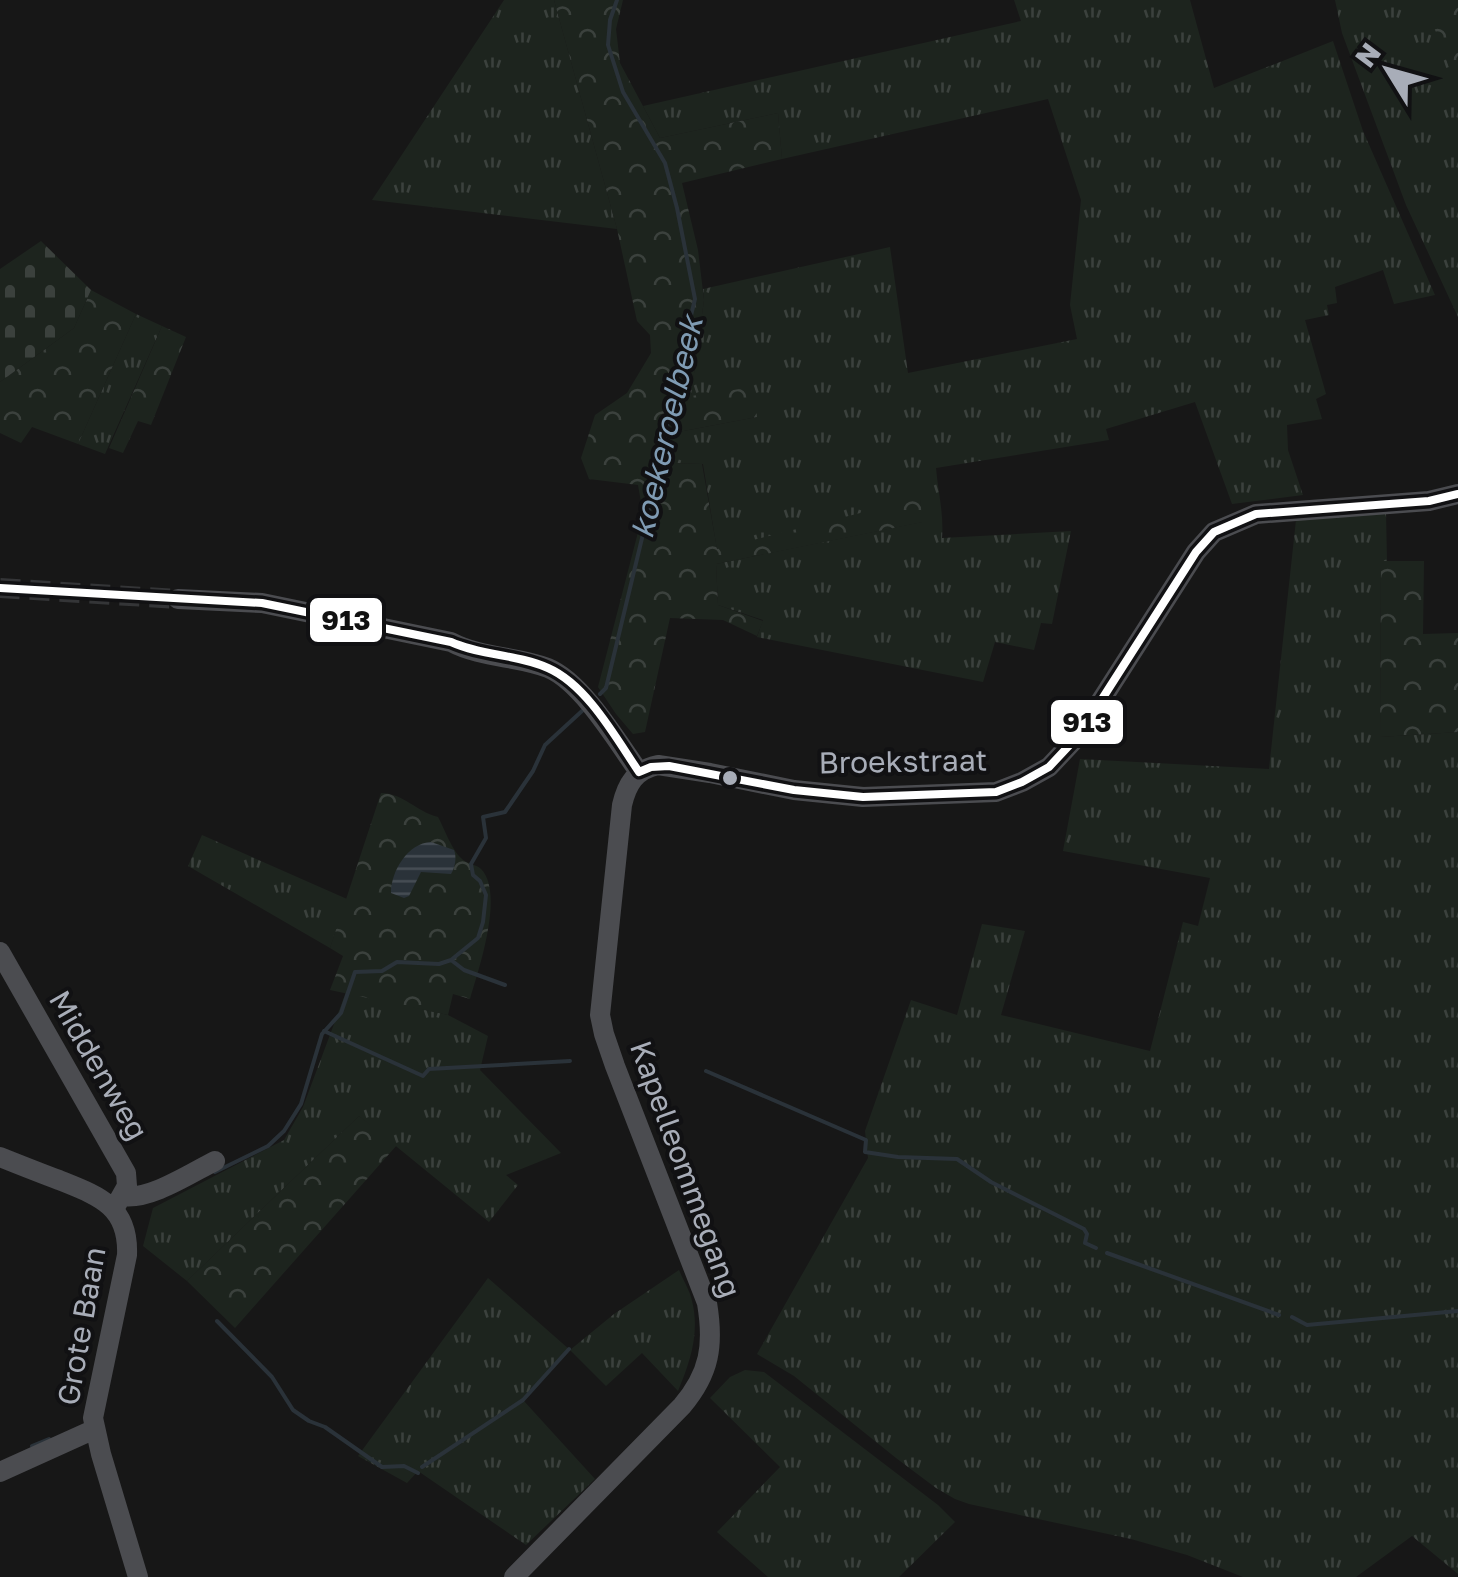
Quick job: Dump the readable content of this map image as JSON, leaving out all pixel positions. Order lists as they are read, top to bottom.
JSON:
{
  "streets": {
    "street": [
      "Broekstraat",
      "Middenweg",
      "Kapelleommegang",
      "Grote Baan"
    ]
  },
  "crossings": [
    ["Broekstraat", "Kapelleommegang"],
    ["Middenweg", "Grote Baan"]
  ],
  "water": ["koekeroelbeek"],
  "lines": ["transit line 913"],
  "north": "top left"
}
